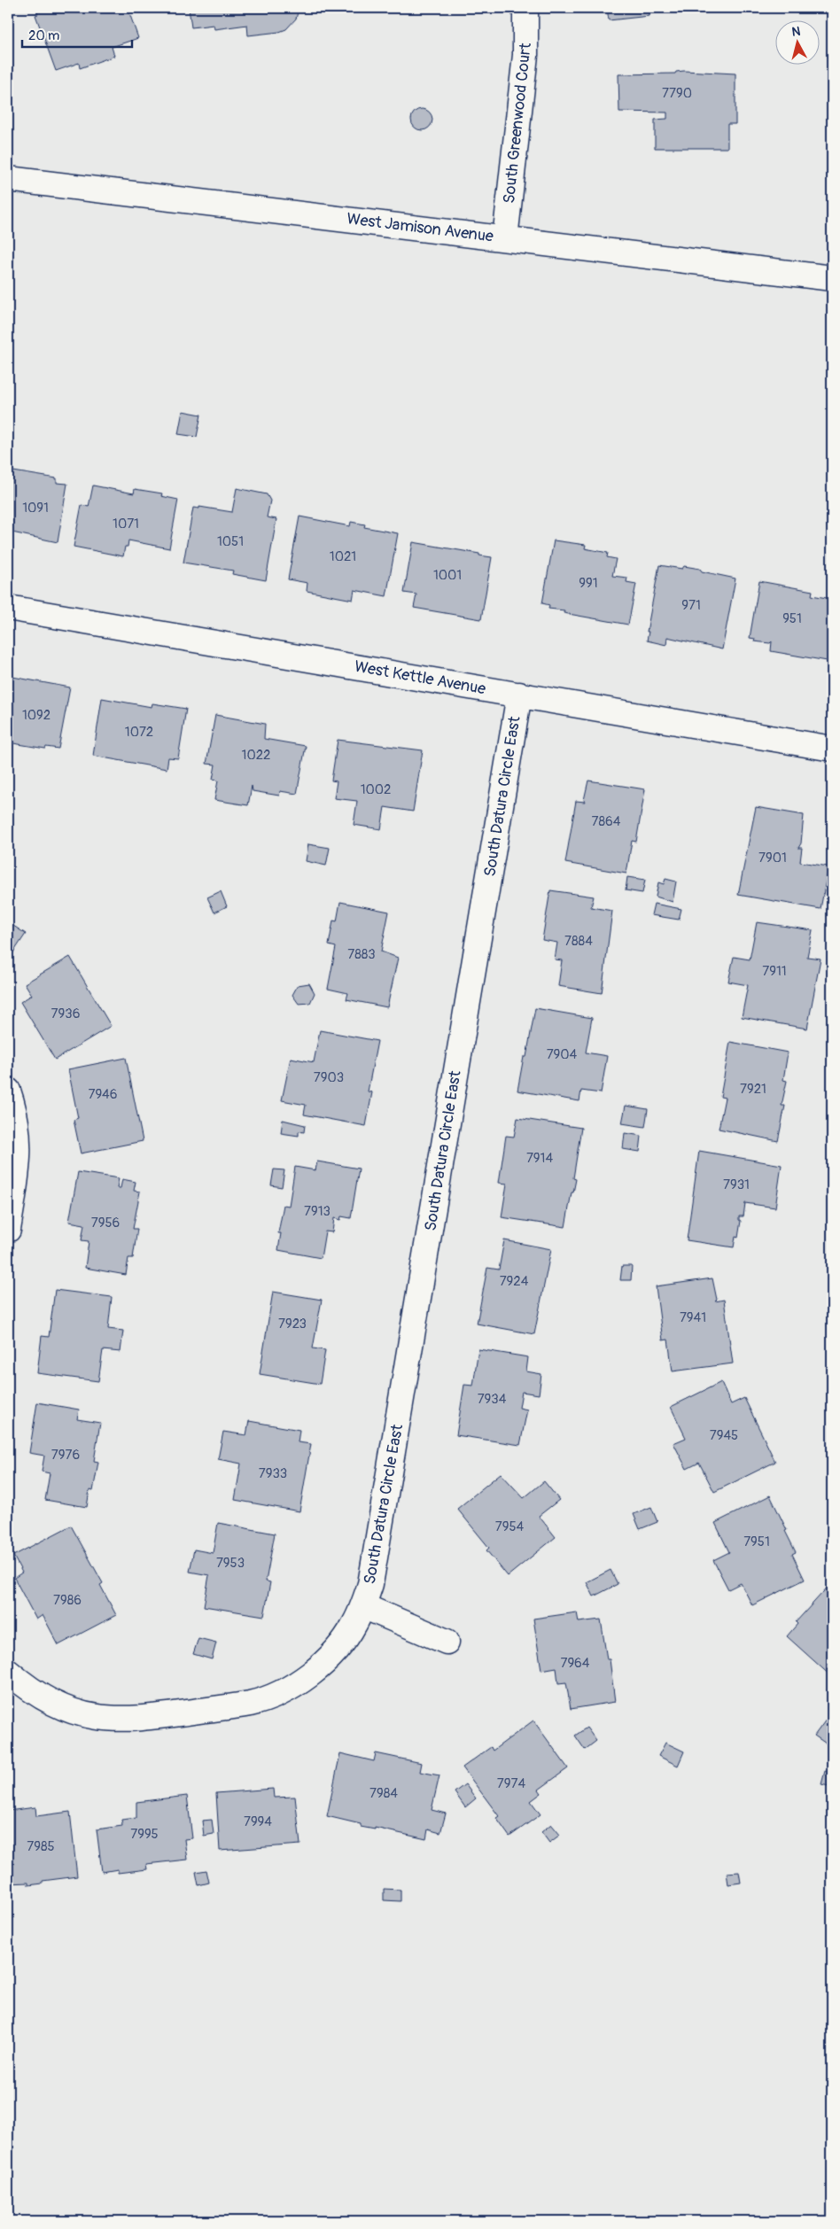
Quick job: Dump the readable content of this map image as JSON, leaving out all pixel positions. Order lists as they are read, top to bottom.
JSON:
{
  "streets": {
    "street": [
      "South Greenwood Court",
      "West Jamison Avenue",
      "West Kettle Avenue",
      "South Datura Circle East"
    ]
  },
  "crossings": [
    ["South Greenwood Court", "West Jamison Avenue"],
    ["West Kettle Avenue", "South Datura Circle East"]
  ],
  "house_numbers": [
    "7790",
    "1091",
    "1071",
    "1051",
    "1021",
    "1001",
    "991",
    "971",
    "951",
    "1092",
    "1072",
    "1022",
    "1002",
    "7864",
    "7901",
    "7884",
    "7883",
    "7911",
    "7936",
    "7904",
    "7903",
    "7921",
    "7946",
    "7914",
    "7931",
    "7913",
    "7956",
    "7924",
    "7941",
    "7923",
    "7934",
    "7945",
    "7976",
    "7933",
    "7954",
    "7951",
    "7953",
    "7986",
    "7964",
    "7974",
    "7984",
    "7994",
    "7995",
    "7985"
  ],
  "scale_bar": "20 m",
  "north": "top"
}
